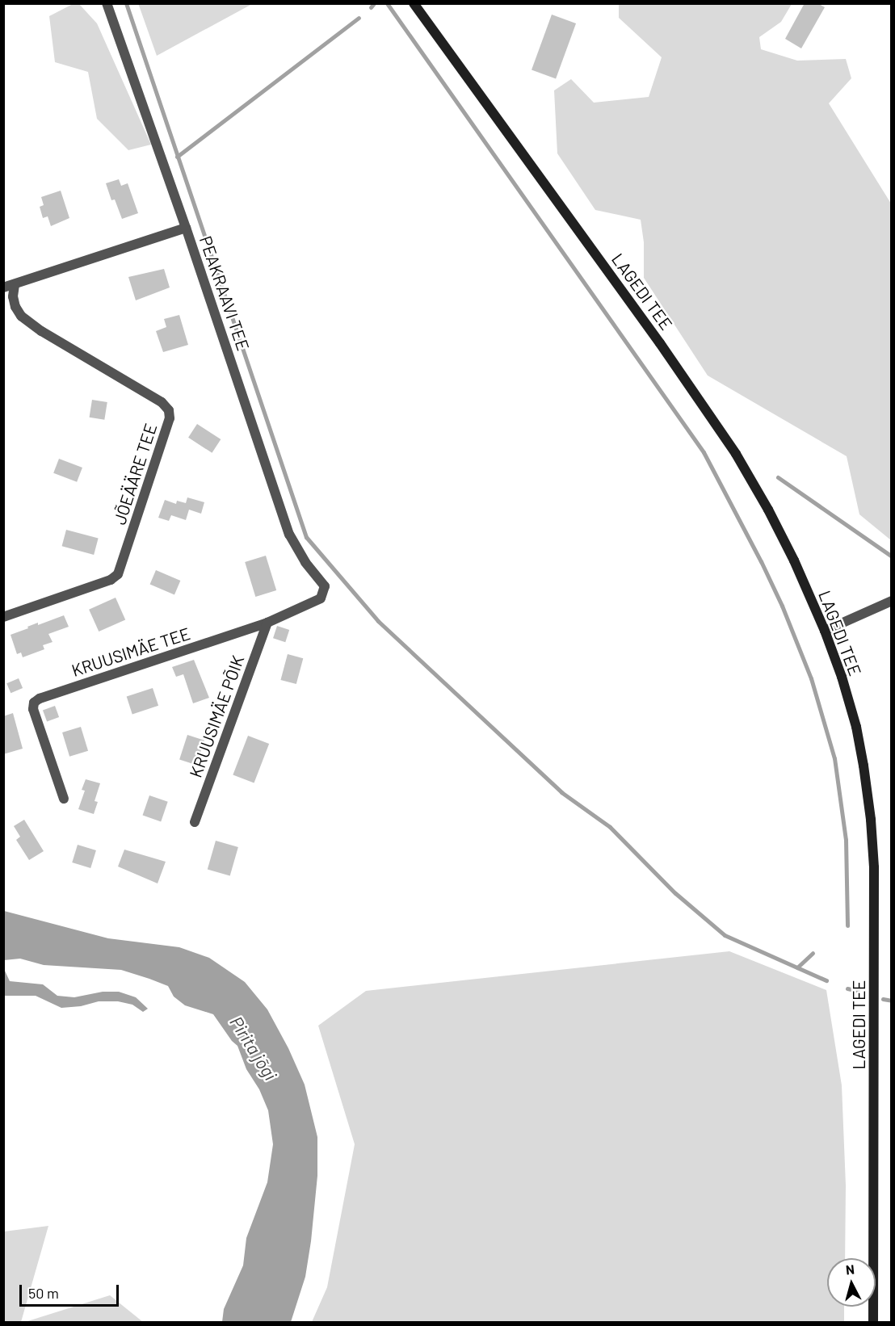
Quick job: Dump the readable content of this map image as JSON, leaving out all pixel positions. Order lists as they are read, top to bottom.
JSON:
{
  "streets": {
    "street": [
      "LAGEDI TEE",
      "PEAKRAAVI TEE",
      "JÕEÄÄRE TEE",
      "KRUUSIMÄE TEE",
      "KRUUSIMÄE PÕIK"
    ]
  },
  "crossings": [
    ["PEAKRAAVI TEE", "KRUUSIMÄE TEE"],
    ["KRUUSIMÄE TEE", "KRUUSIMÄE PÕIK"]
  ],
  "water": ["Pirita jõgi"],
  "scale_bar": "50 m",
  "north": "top"
}
